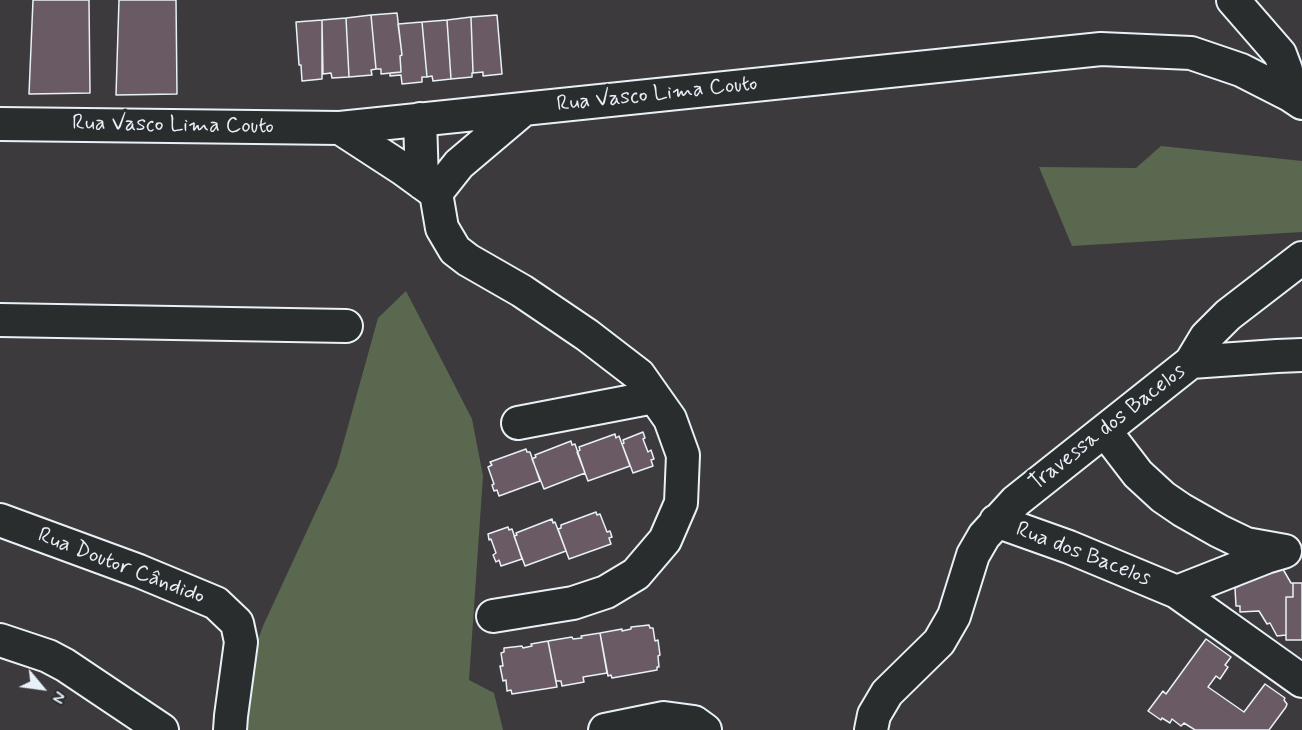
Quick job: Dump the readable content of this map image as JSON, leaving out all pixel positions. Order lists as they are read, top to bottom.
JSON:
{
  "streets": {
    "street": [
      "Rua Vasco Lima Couto",
      "Travessa dos Bacelos",
      "Rua dos Bacelos",
      "Rua Doutor Cândido"
    ]
  },
  "crossings": [
    ["Travessa dos Bacelos", "Rua dos Bacelos"]
  ],
  "north": "bottom right"
}
